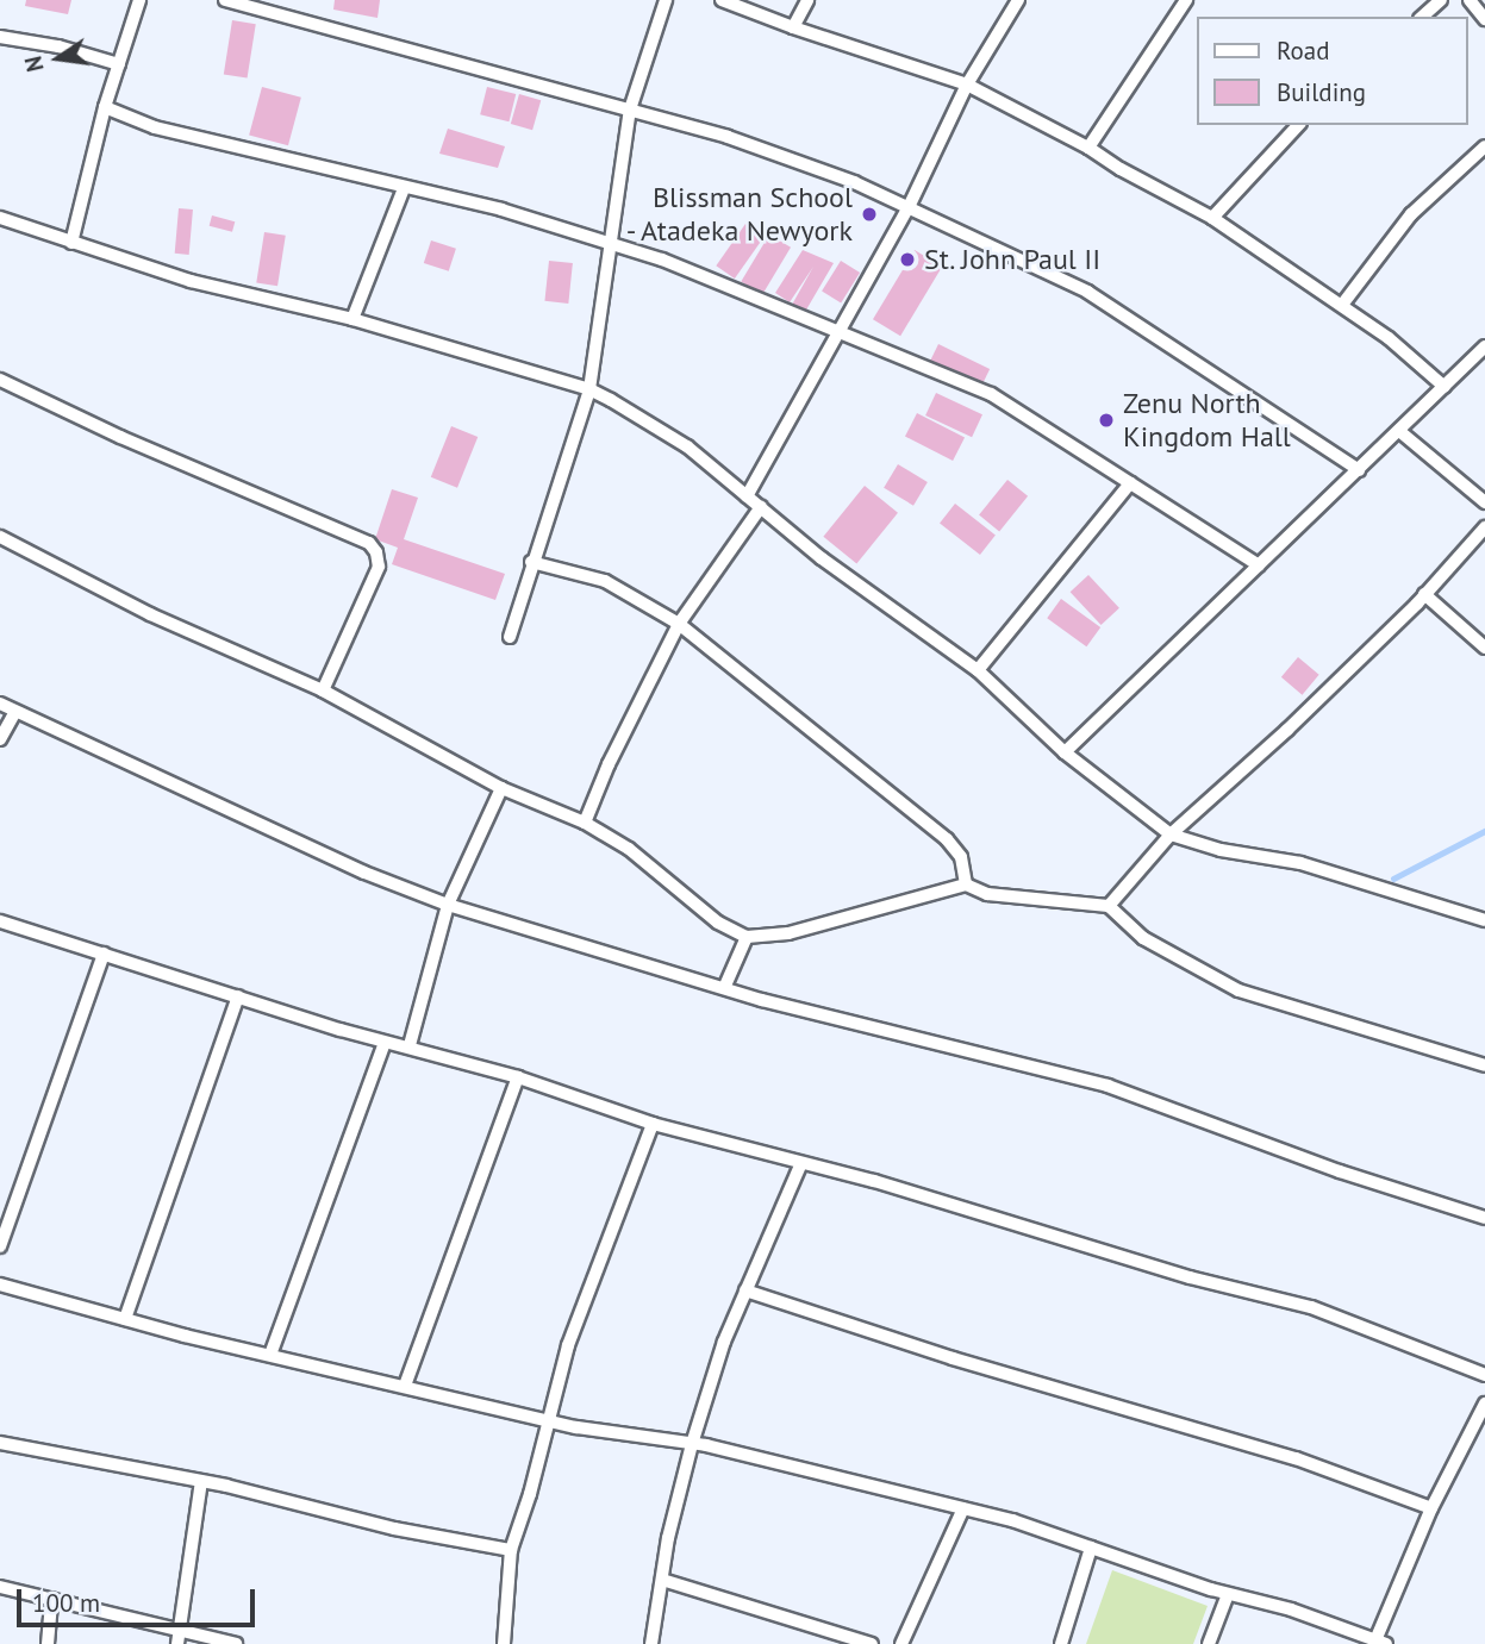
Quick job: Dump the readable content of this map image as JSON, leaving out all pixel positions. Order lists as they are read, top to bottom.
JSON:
{
  "places": ["Blissman School - Atadeka Newyork", "St. John Paul II", "Zenu North Kingdom Hall"],
  "legend": ["Road", "Building"],
  "scale_bar": "100 m",
  "north": "left"
}
